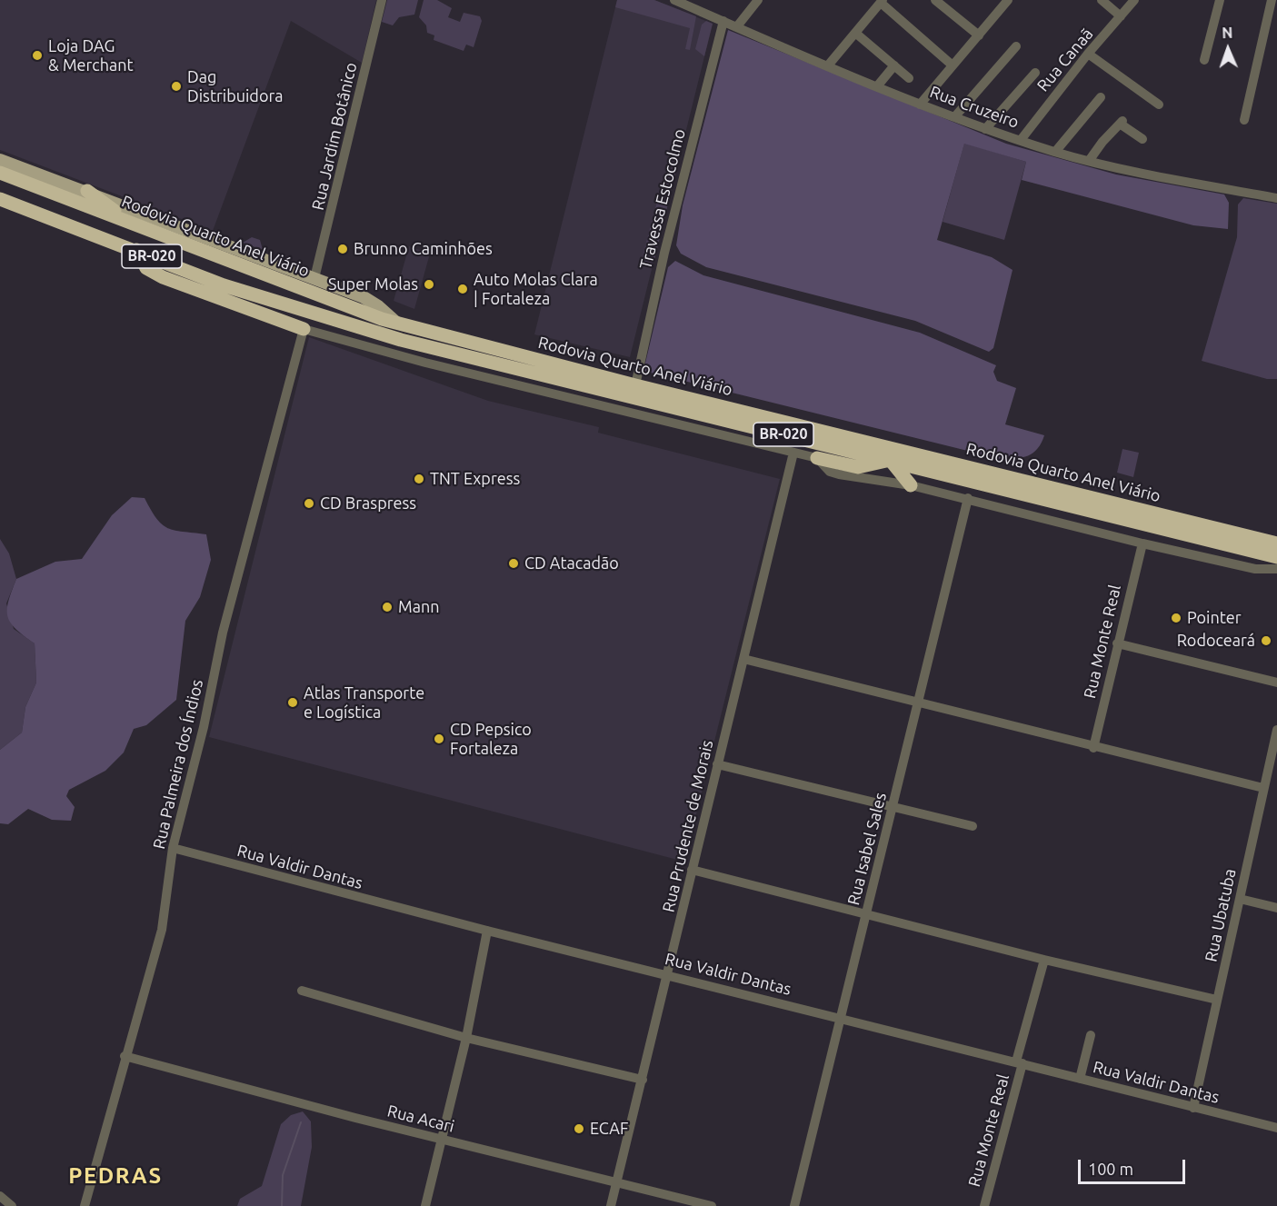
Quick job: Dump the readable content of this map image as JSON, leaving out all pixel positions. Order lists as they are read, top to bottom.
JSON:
{
  "streets": {
    "highway": ["Rodovia Quarto Anel Viário", "BR-020"],
    "street": [
      "Rua Canaã",
      "Rua Cruzeiro",
      "Rua Jardim Botânico",
      "Travessa Estocolmo",
      "Rua Monte Real",
      "Rua Palmeira dos Índios",
      "Rua Prudente de Morais",
      "Rua Isabel Sales",
      "Rua Valdir Dantas",
      "Rua Ubatuba",
      "Rua Acari"
    ]
  },
  "crossings": [
    ["Rua Canaã", "Rua Cruzeiro"],
    ["Rua Cruzeiro", "Travessa Estocolmo"],
    ["Rua Jardim Botânico", "BR-020"],
    ["Travessa Estocolmo", "Rodovia Quarto Anel Viário"],
    ["Rodovia Quarto Anel Viário", "BR-020"],
    ["Rua Monte Real", "Rua Valdir Dantas"],
    ["Rua Palmeira dos Índios", "Rua Valdir Dantas"],
    ["Rua Palmeira dos Índios", "Rua Acari"],
    ["Rua Prudente de Morais", "Rua Valdir Dantas"],
    ["Rua Prudente de Morais", "Rua Acari"],
    ["Rua Isabel Sales", "Rua Valdir Dantas"],
    ["Rua Valdir Dantas", "Rua Ubatuba"]
  ],
  "districts": ["PEDRAS"],
  "places": [
    "Loja DAG & Merchant",
    "Dag Distribuidora",
    "Brunno Caminhões",
    "Super Molas",
    "Auto Molas Clara | Fortaleza",
    "TNT Express",
    "CD Braspress",
    "CD Atacadão",
    "Mann",
    "Pointer",
    "Rodoceará",
    "Atlas Transporte e Logística",
    "CD Pepsico Fortaleza",
    "ECAF"
  ],
  "scale_bar": "100 m",
  "north": "top"
}
